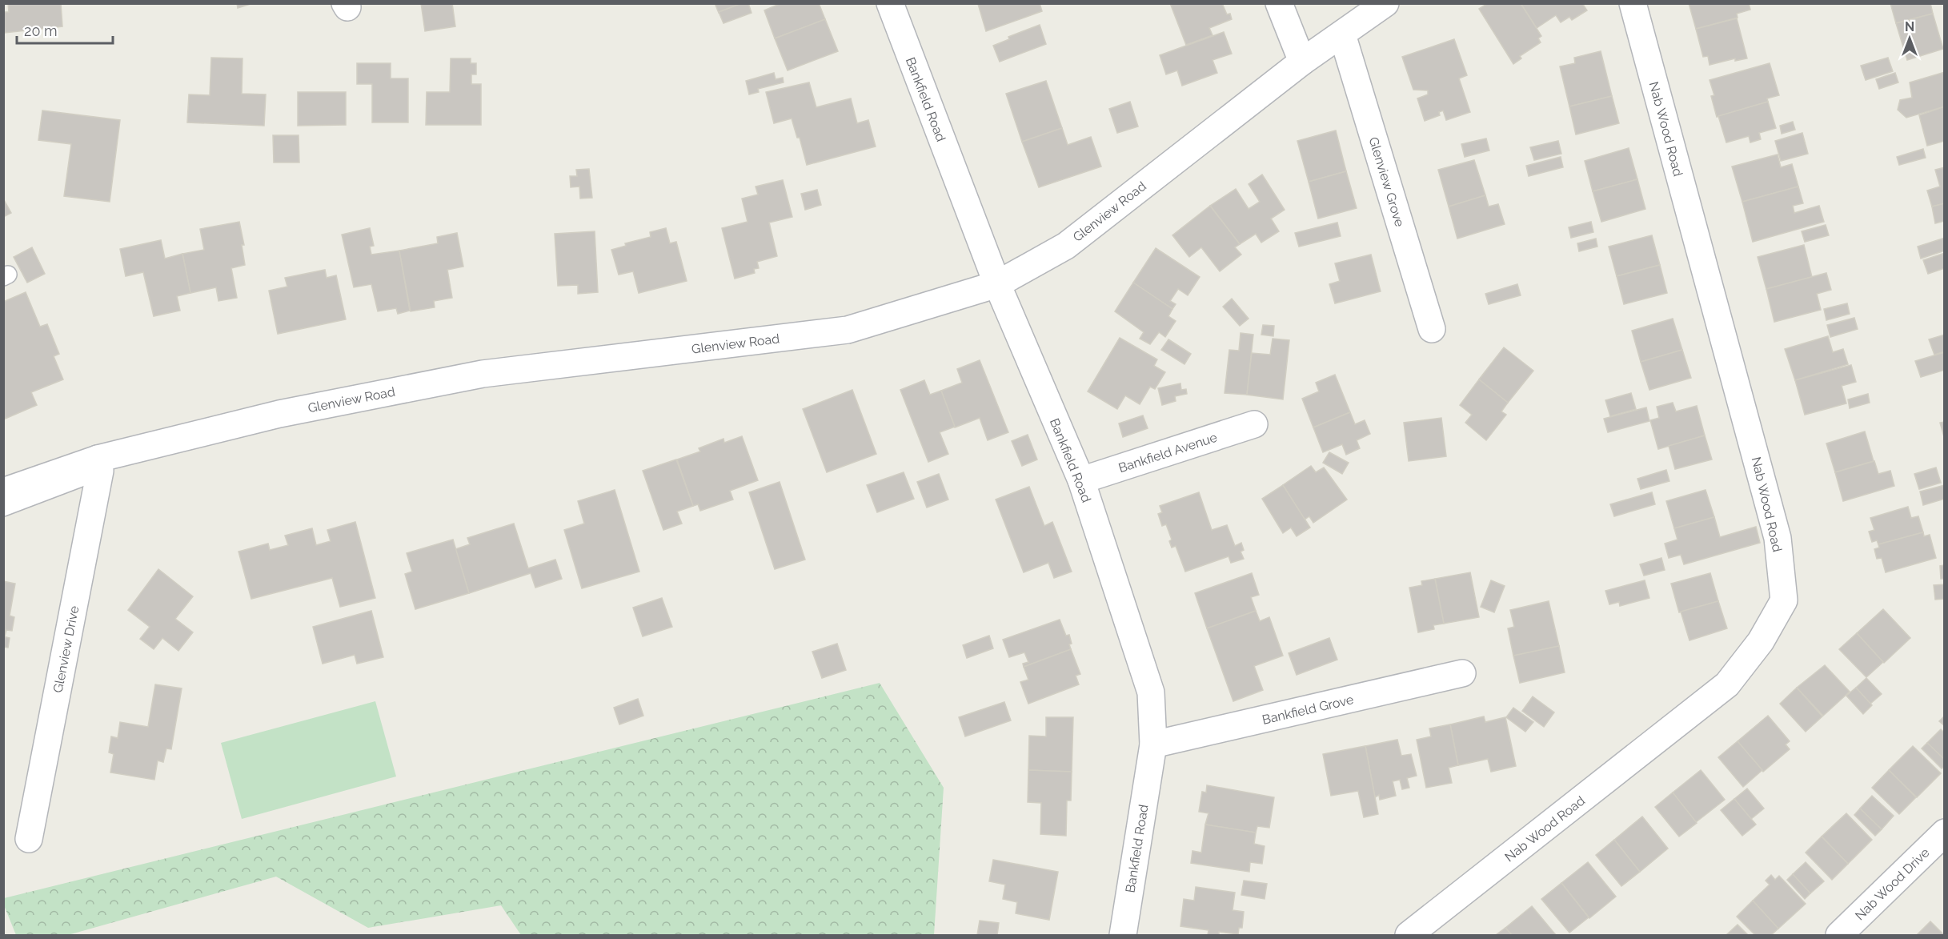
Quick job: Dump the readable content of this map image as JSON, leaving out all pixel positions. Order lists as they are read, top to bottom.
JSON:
{
  "streets": {
    "street": [
      "Bankfield Road",
      "Nab Wood Road",
      "Glenview Grove",
      "Glenview Road",
      "Bankfield Avenue",
      "Glenview Drive",
      "Bankfield Grove",
      "Nab Wood Drive"
    ]
  },
  "crossings": [
    ["Bankfield Road", "Glenview Road"],
    ["Bankfield Road", "Bankfield Avenue"],
    ["Bankfield Road", "Bankfield Grove"],
    ["Glenview Grove", "Glenview Road"],
    ["Glenview Road", "Glenview Drive"]
  ],
  "scale_bar": "20 m",
  "north": "top"
}
